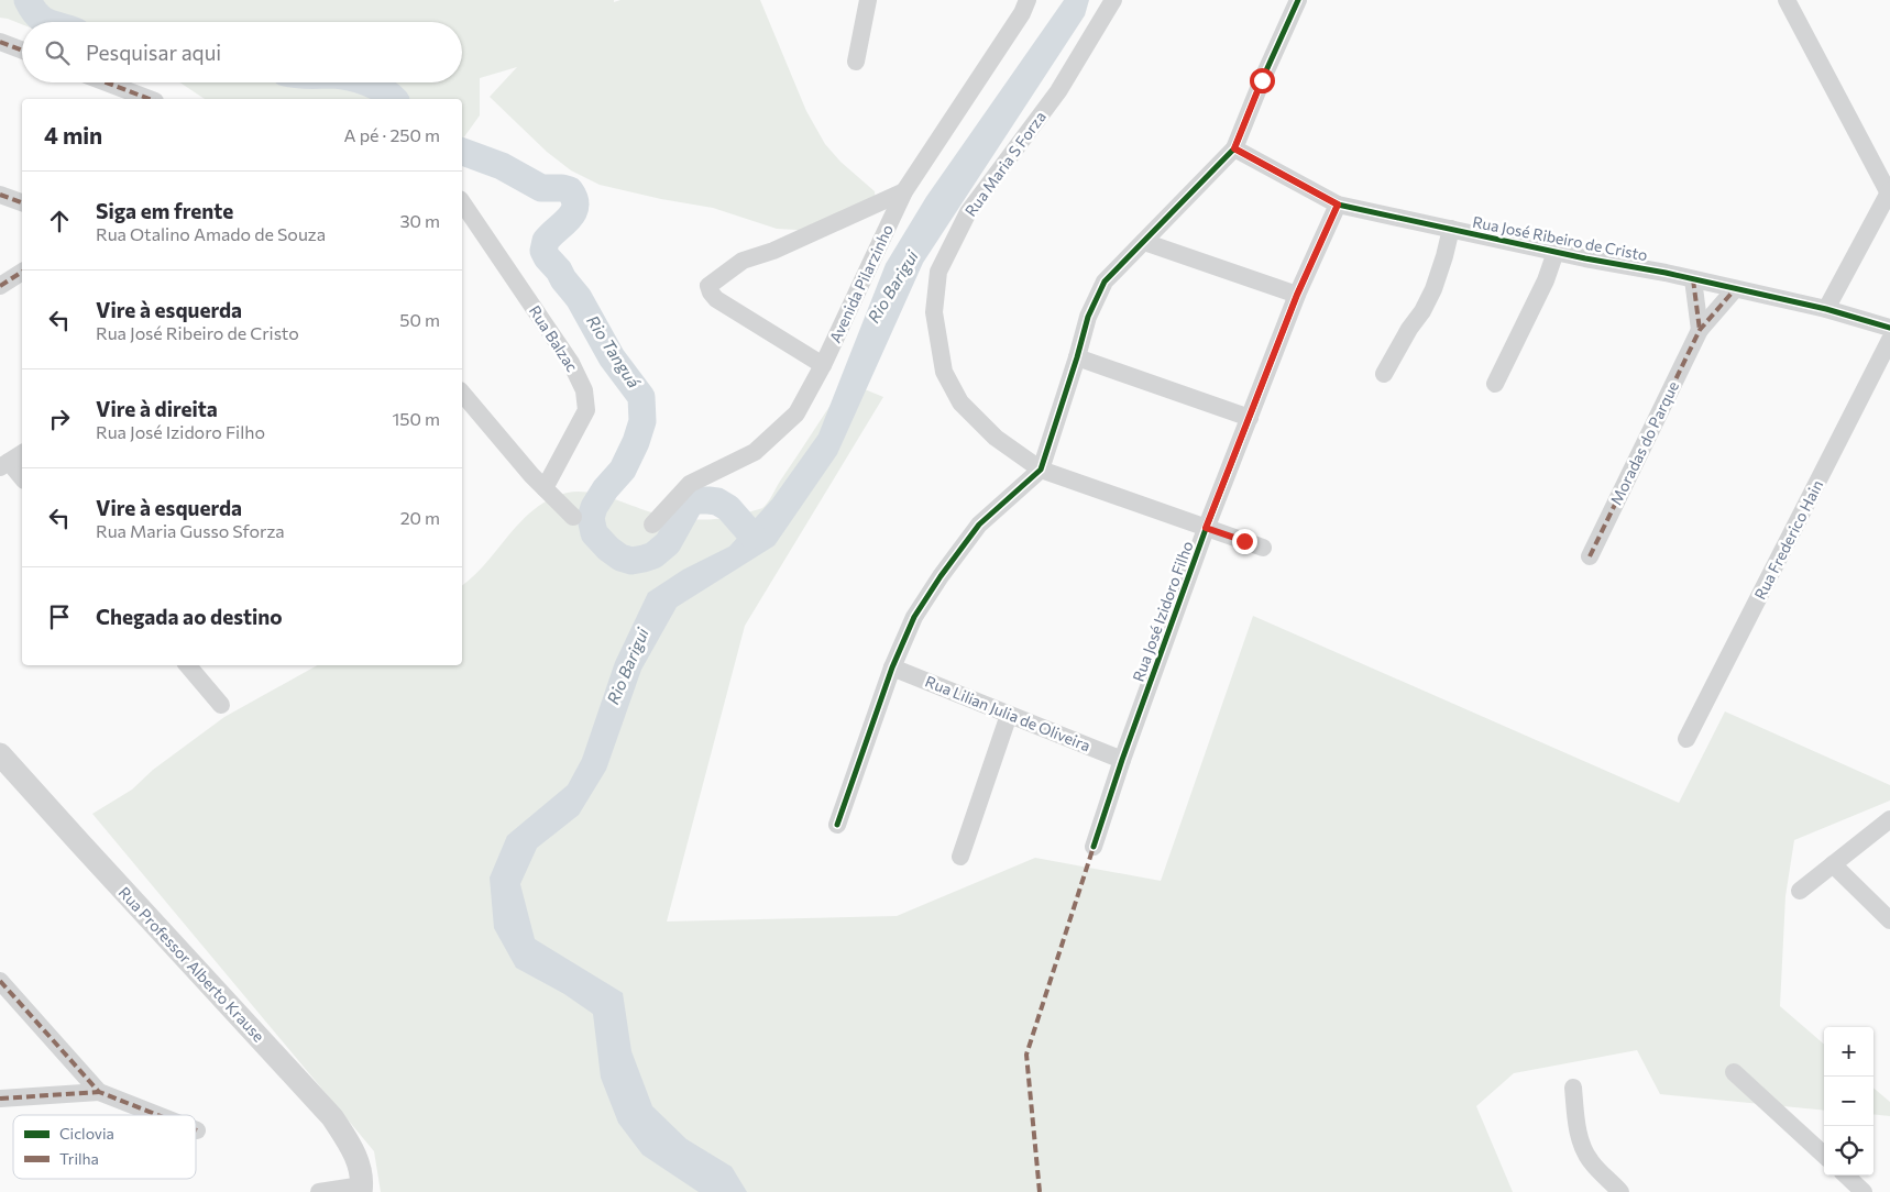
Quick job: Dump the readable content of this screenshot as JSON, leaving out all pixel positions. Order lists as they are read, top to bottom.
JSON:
{
  "streets": {
    "street": [
      "Rua Maria S Forza",
      "Rua José Ribeiro de Cristo",
      "Avenida Pilarzinho",
      "Rua Balzac",
      "Moradas do Parque",
      "Rua Frederico Hain",
      "Rua José Izidoro Filho",
      "Rua Lilian Julia de Oliveira",
      "Rua Professor Alberto Krause"
    ]
  },
  "crossings": [
    ["Rua Maria S Forza", "Rua José Izidoro Filho"],
    ["Rua José Ribeiro de Cristo", "Moradas do Parque"],
    ["Rua José Ribeiro de Cristo", "Rua José Izidoro Filho"],
    ["Rua José Izidoro Filho", "Rua Lilian Julia de Oliveira"]
  ],
  "water": ["Rio Barigui", "Rio Tanguá"],
  "legend": ["Ciclovia", "Trilha"],
  "page": {
    "search": "Pesquisar aqui",
    "heading": ["4 min", "A pé · 250 m"],
    "list": [
      ["Siga em frente", "Rua Otalino Amado de Souza", "30 m"],
      ["Vire à esquerda", "Rua José Ribeiro de Cristo", "50 m"],
      ["Vire à direita", "Rua José Izidoro Filho", "150 m"],
      ["Vire à esquerda", "Rua Maria Gusso Sforza", "20 m"],
      "Chegada ao destino"
    ],
    "map_buttons": ["+", "−"]
  }
}
